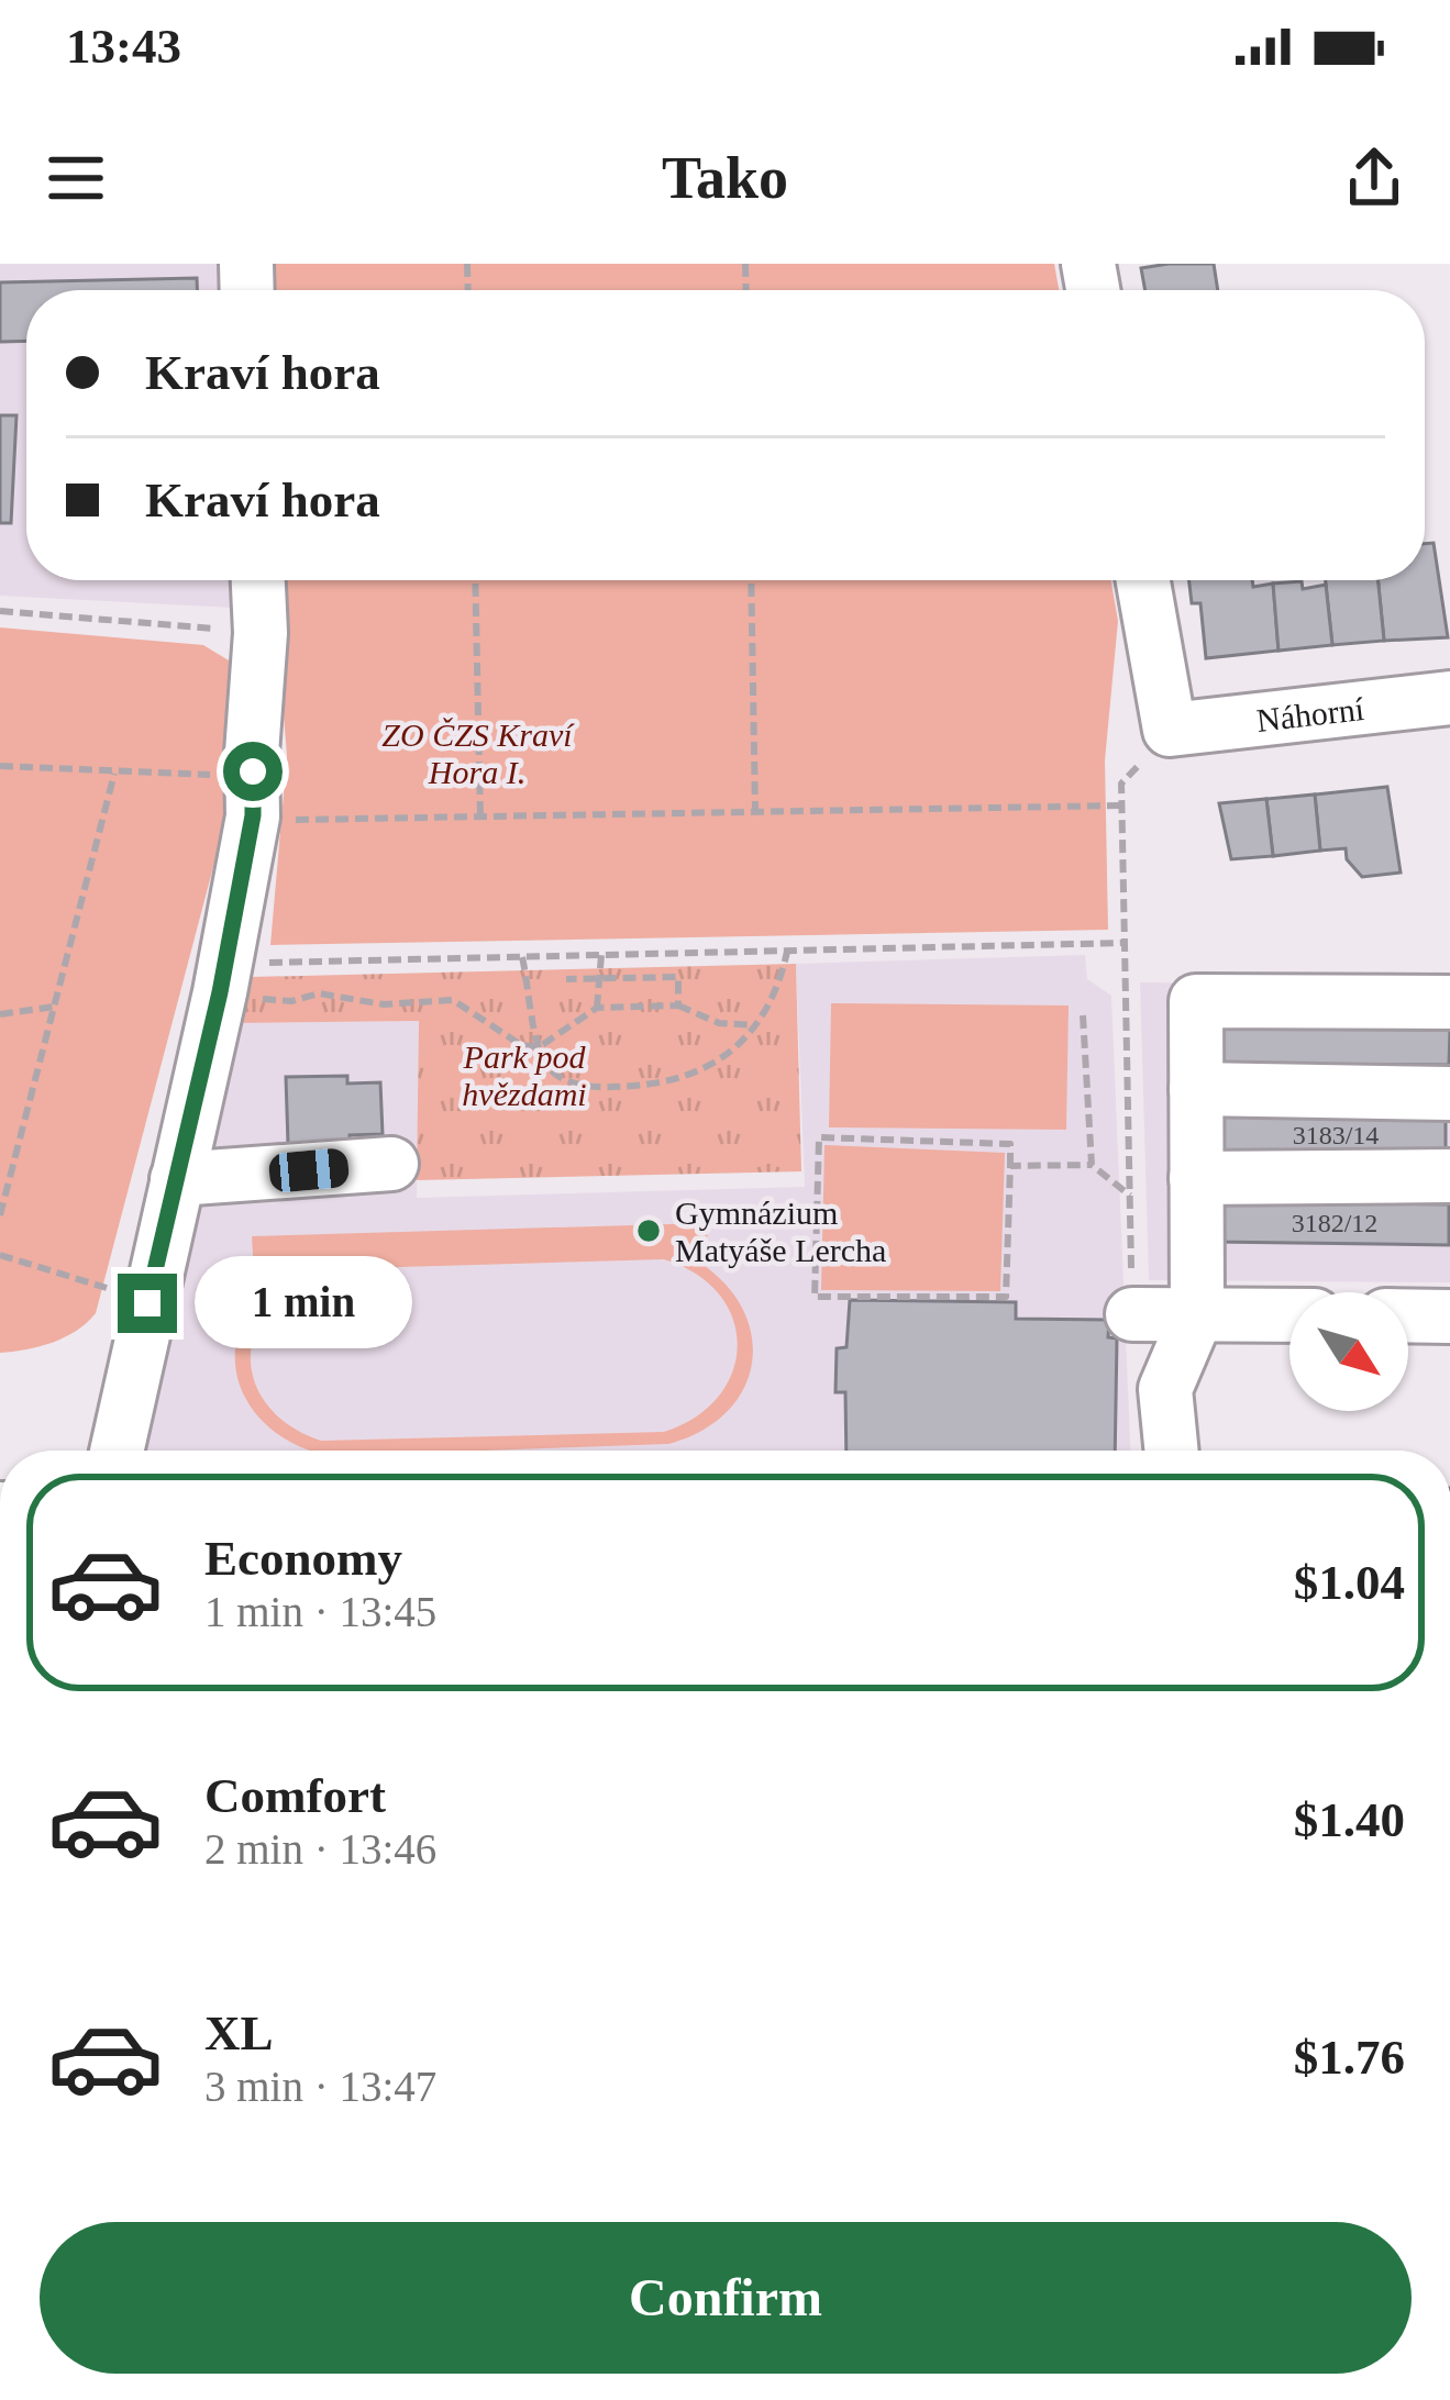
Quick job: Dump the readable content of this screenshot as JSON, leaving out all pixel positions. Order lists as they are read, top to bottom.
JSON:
{
  "streets": {
    "street": ["Náhorní"]
  },
  "parks": ["ZO ČZS Kraví Hora I.", "Park pod hvězdami"],
  "places": ["Gymnázium Matyáše Lercha"],
  "house_numbers": ["3183/14", "3182/12"],
  "north": "bottom right",
  "page": {
    "status": "13:43",
    "header": "Tako",
    "banner": ["Kraví hora", "Kraví hora"],
    "bubble": "1 min",
    "list": [
      {
        "name": "Economy",
        "note": "1 min · 13:45",
        "value": "$1.04"
      },
      {
        "name": "Comfort",
        "note": "2 min · 13:46",
        "value": "$1.40"
      },
      {
        "name": "XL",
        "note": "3 min · 13:47",
        "value": "$1.76"
      }
    ],
    "buttons": "Confirm"
  }
}
